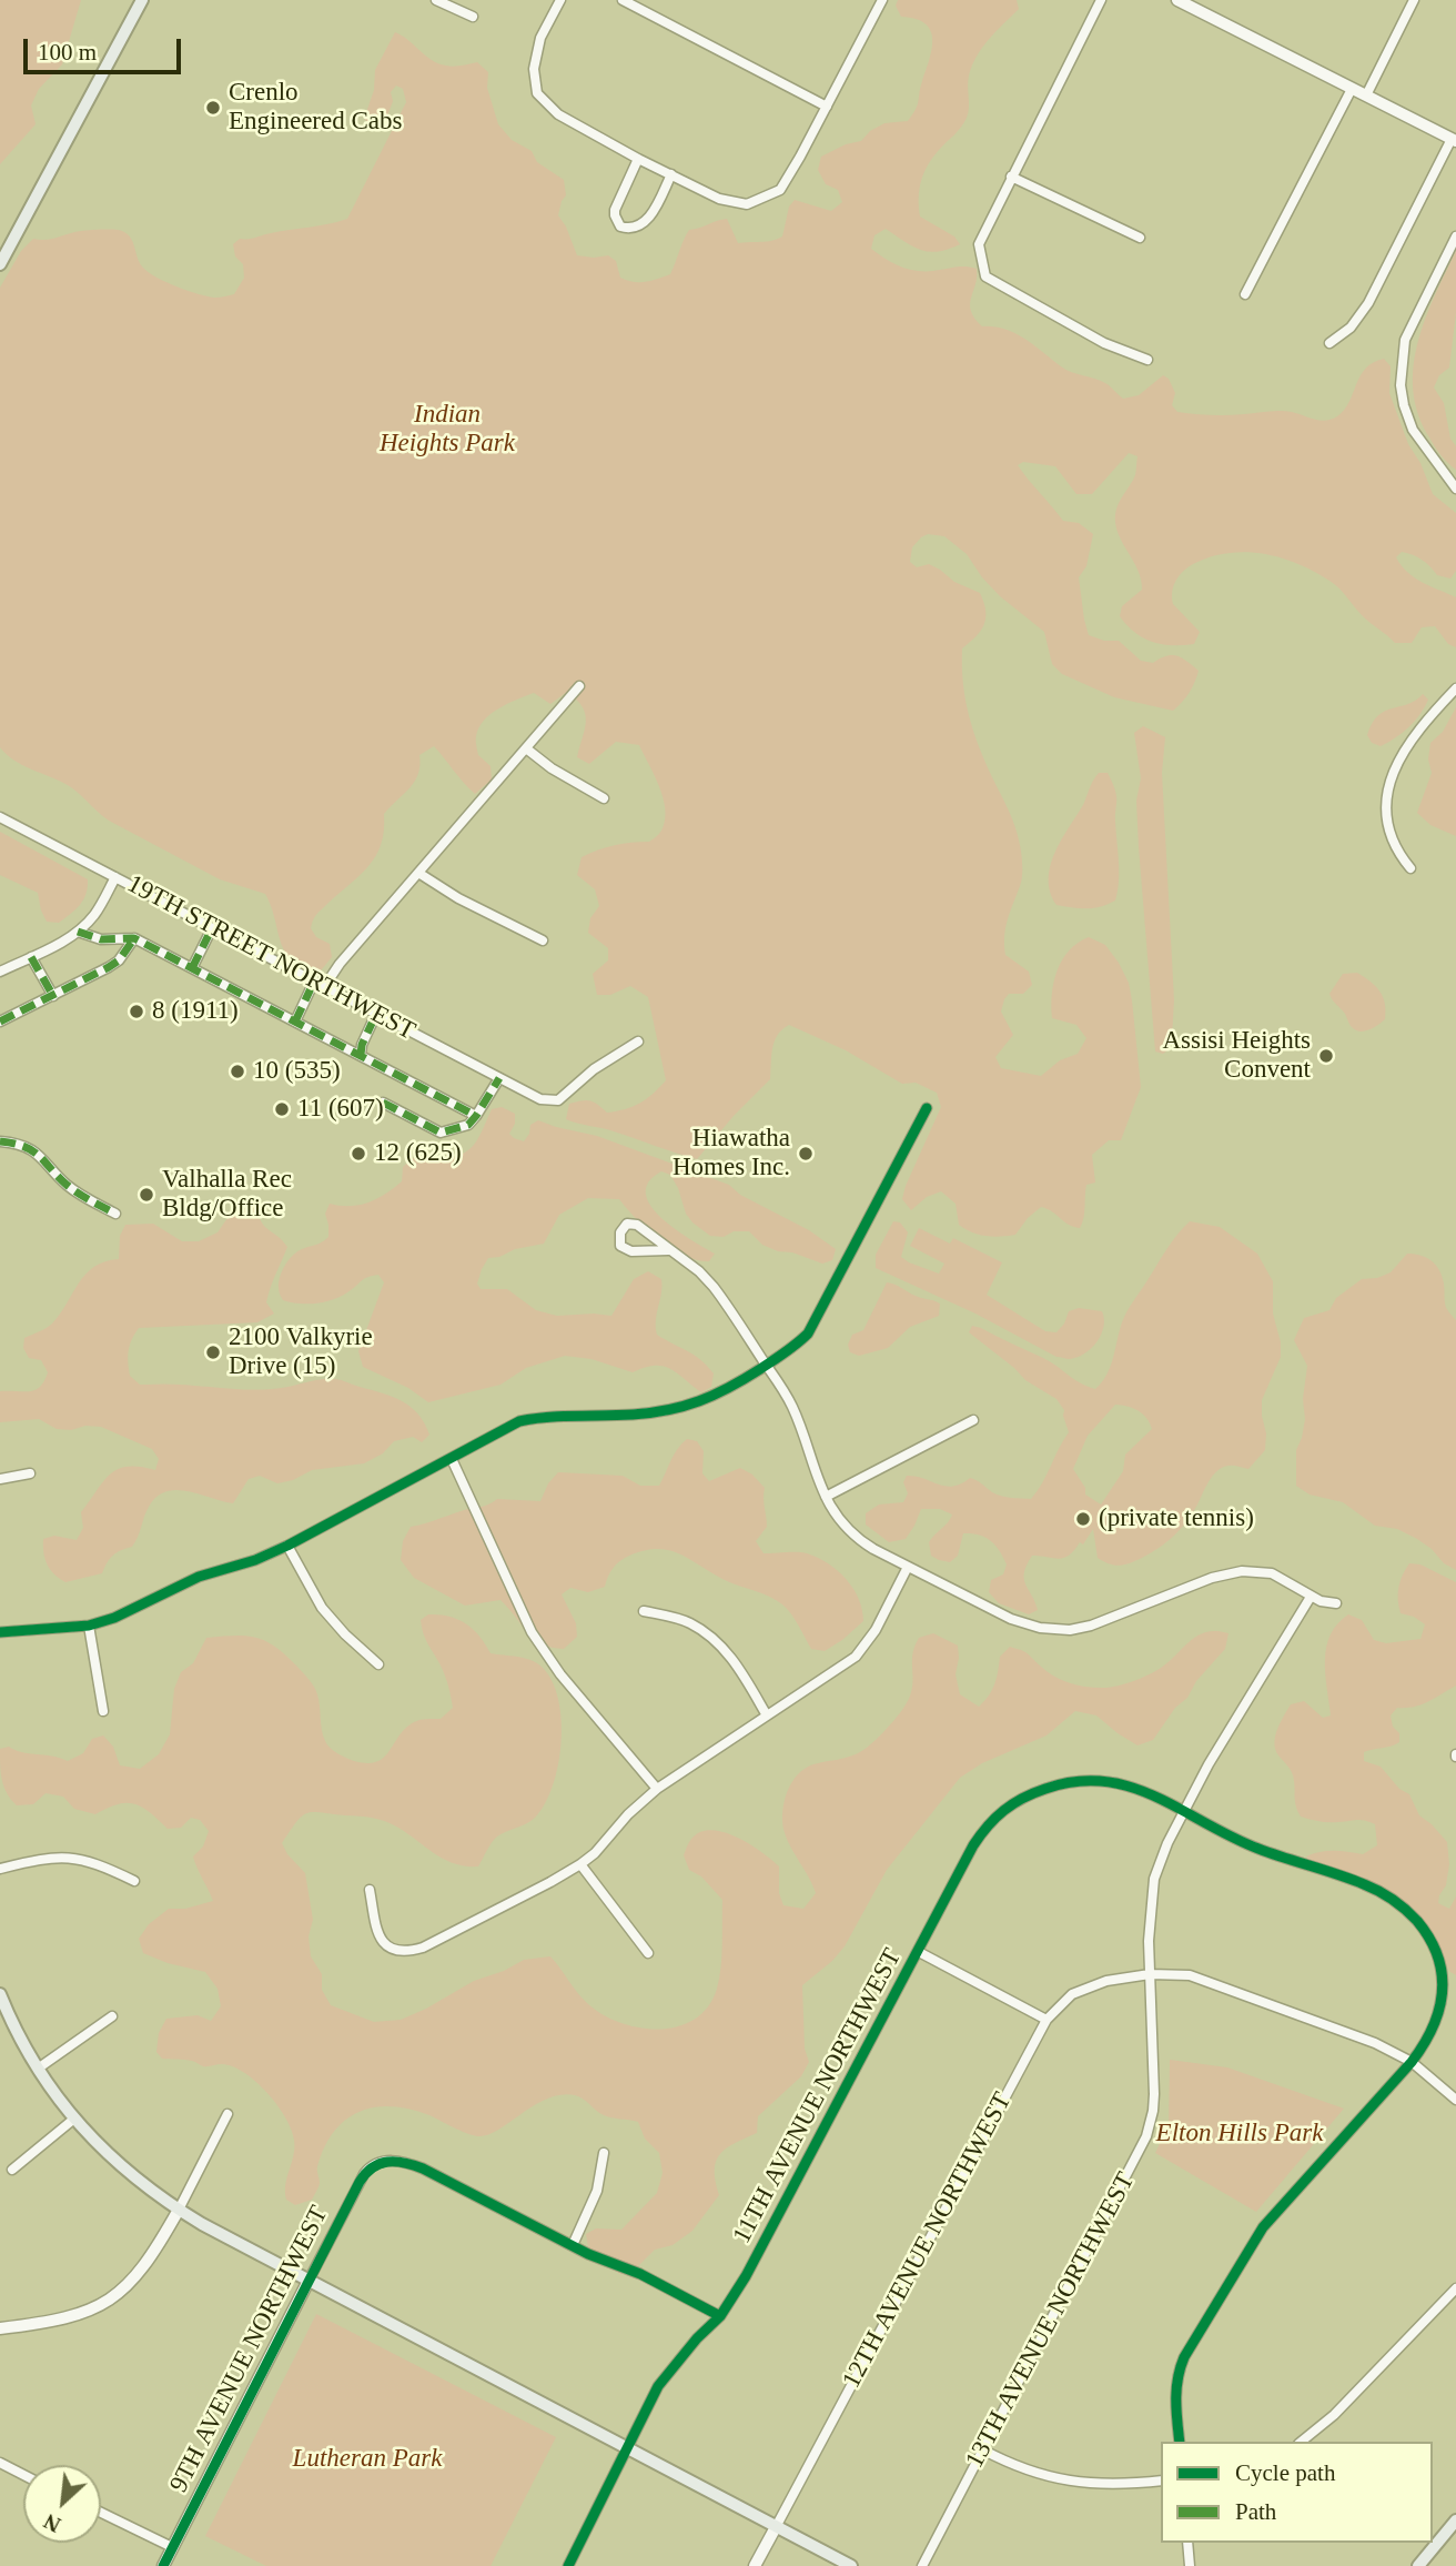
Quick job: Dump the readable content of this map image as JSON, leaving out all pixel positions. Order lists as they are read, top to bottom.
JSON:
{
  "streets": {
    "street": [
      "19TH STREET NORTHWEST",
      "11TH AVENUE NORTHWEST",
      "12TH AVENUE NORTHWEST",
      "13TH AVENUE NORTHWEST",
      "9TH AVENUE NORTHWEST"
    ]
  },
  "crossings": [
    ["11TH AVENUE NORTHWEST", "12TH AVENUE NORTHWEST"],
    ["11TH AVENUE NORTHWEST", "13TH AVENUE NORTHWEST"],
    ["12TH AVENUE NORTHWEST", "13TH AVENUE NORTHWEST"]
  ],
  "parks": ["Indian Heights Park", "Elton Hills Park", "Lutheran Park"],
  "places": [
    "Crenlo Engineered Cabs",
    "8 (1911)",
    "Assisi Heights Convent",
    "10 (535)",
    "11 (607)",
    "12 (625)",
    "Hiawatha Homes Inc.",
    "Valhalla Rec Bldg/Office",
    "2100 Valkyrie Drive (15)",
    "(private tennis)"
  ],
  "legend": ["Cycle path", "Path"],
  "scale_bar": "100 m",
  "north": "bottom left"
}
